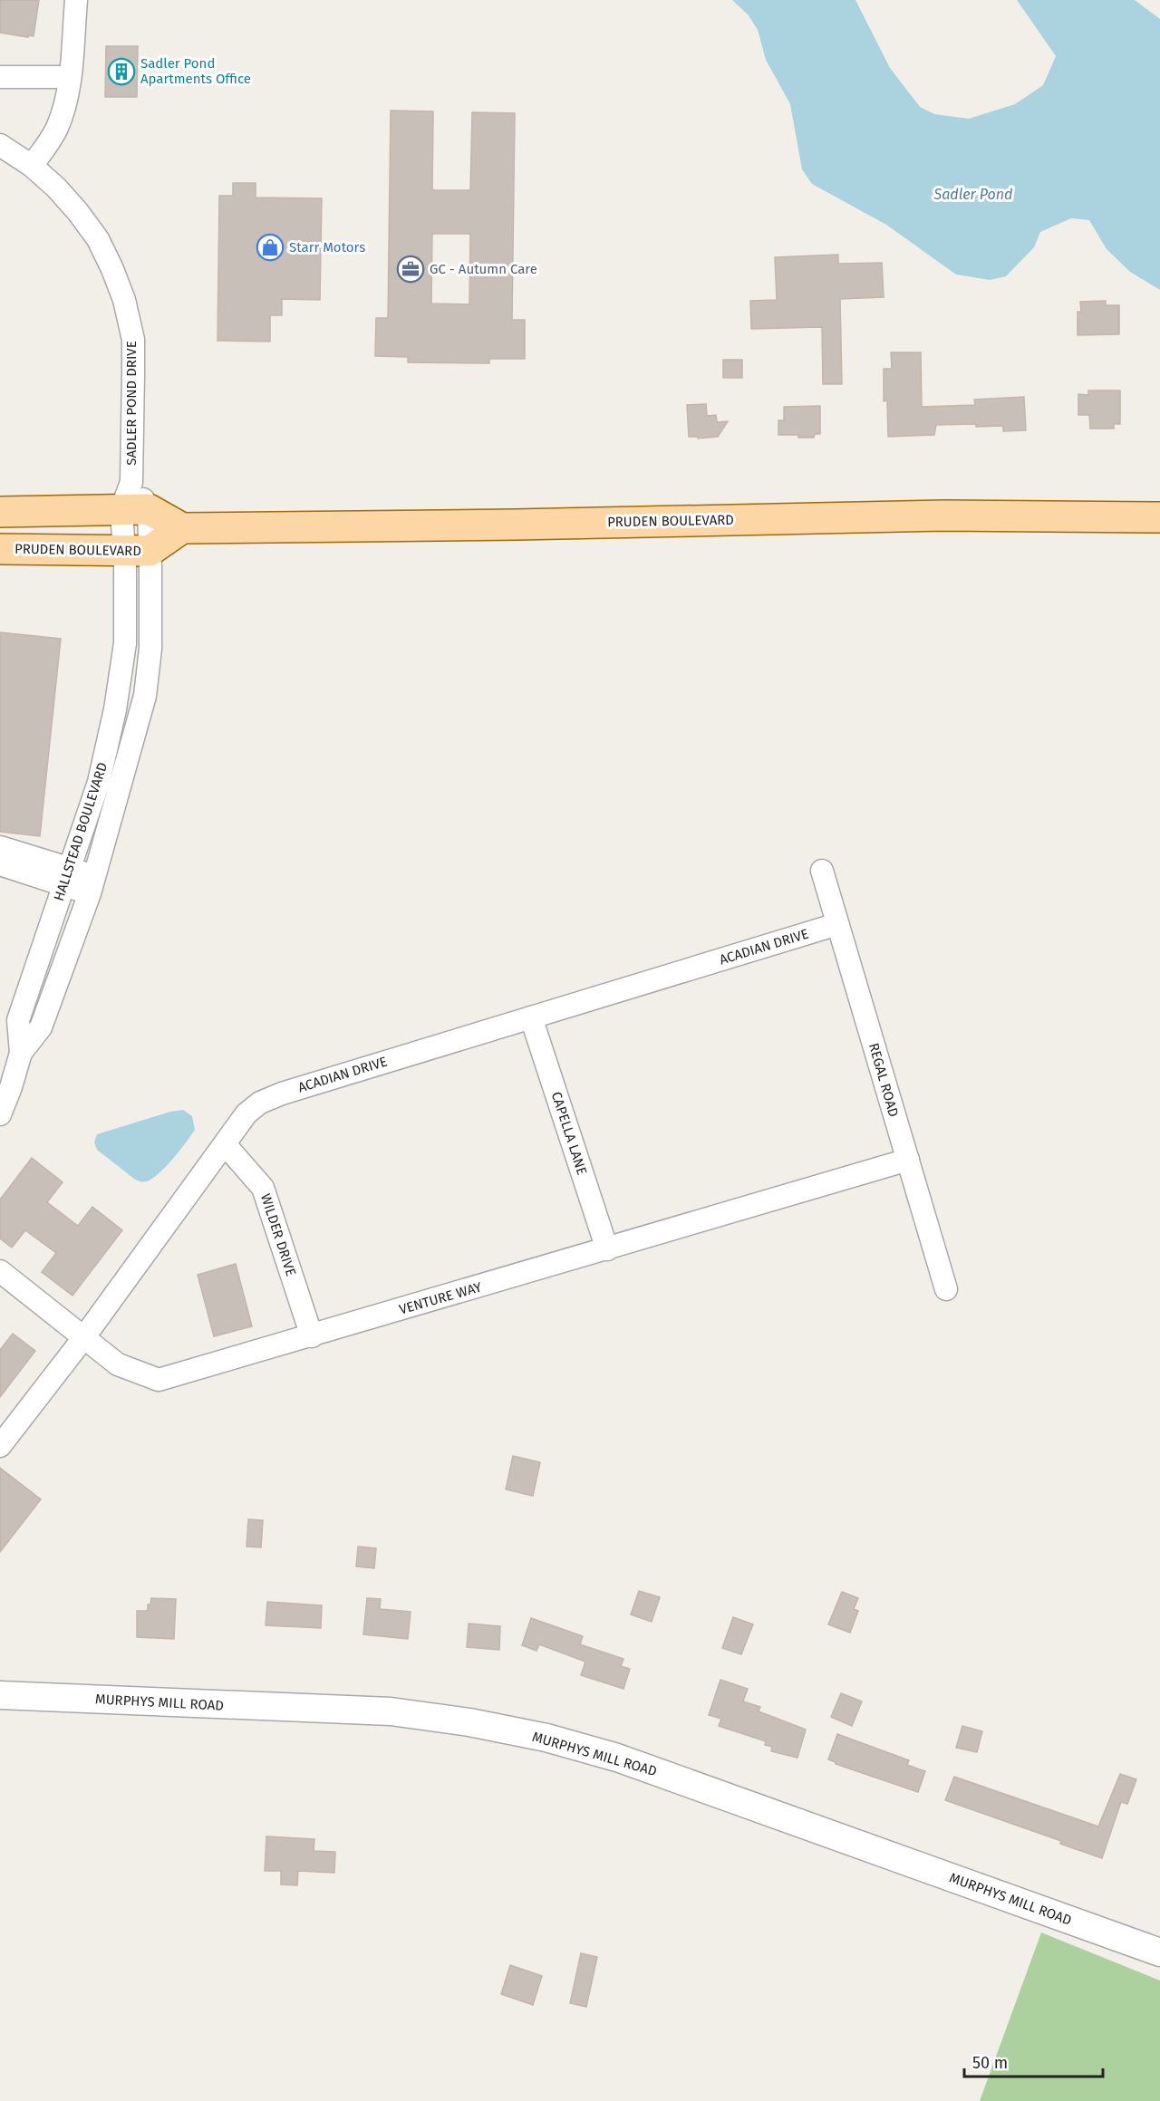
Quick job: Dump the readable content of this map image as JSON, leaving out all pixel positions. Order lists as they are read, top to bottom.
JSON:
{
  "streets": {
    "main road": ["PRUDEN BOULEVARD"],
    "street": [
      "SADLER POND DRIVE",
      "HALLSTEAD BOULEVARD",
      "ACADIAN DRIVE",
      "REGAL ROAD",
      "CAPELLA LANE",
      "WILDER DRIVE",
      "VENTURE WAY",
      "MURPHYS MILL ROAD"
    ]
  },
  "crossings": [
    ["PRUDEN BOULEVARD", "HALLSTEAD BOULEVARD"],
    ["ACADIAN DRIVE", "REGAL ROAD"],
    ["ACADIAN DRIVE", "CAPELLA LANE"],
    ["ACADIAN DRIVE", "WILDER DRIVE"],
    ["ACADIAN DRIVE", "VENTURE WAY"],
    ["REGAL ROAD", "VENTURE WAY"],
    ["CAPELLA LANE", "VENTURE WAY"],
    ["WILDER DRIVE", "VENTURE WAY"]
  ],
  "water": ["Sadler Pond"],
  "places": {
    "building": ["Sadler Pond Apartments Office"],
    "shop": ["Starr Motors"],
    "office": ["GC - Autumn Care"]
  },
  "scale_bar": "50 m"
}
